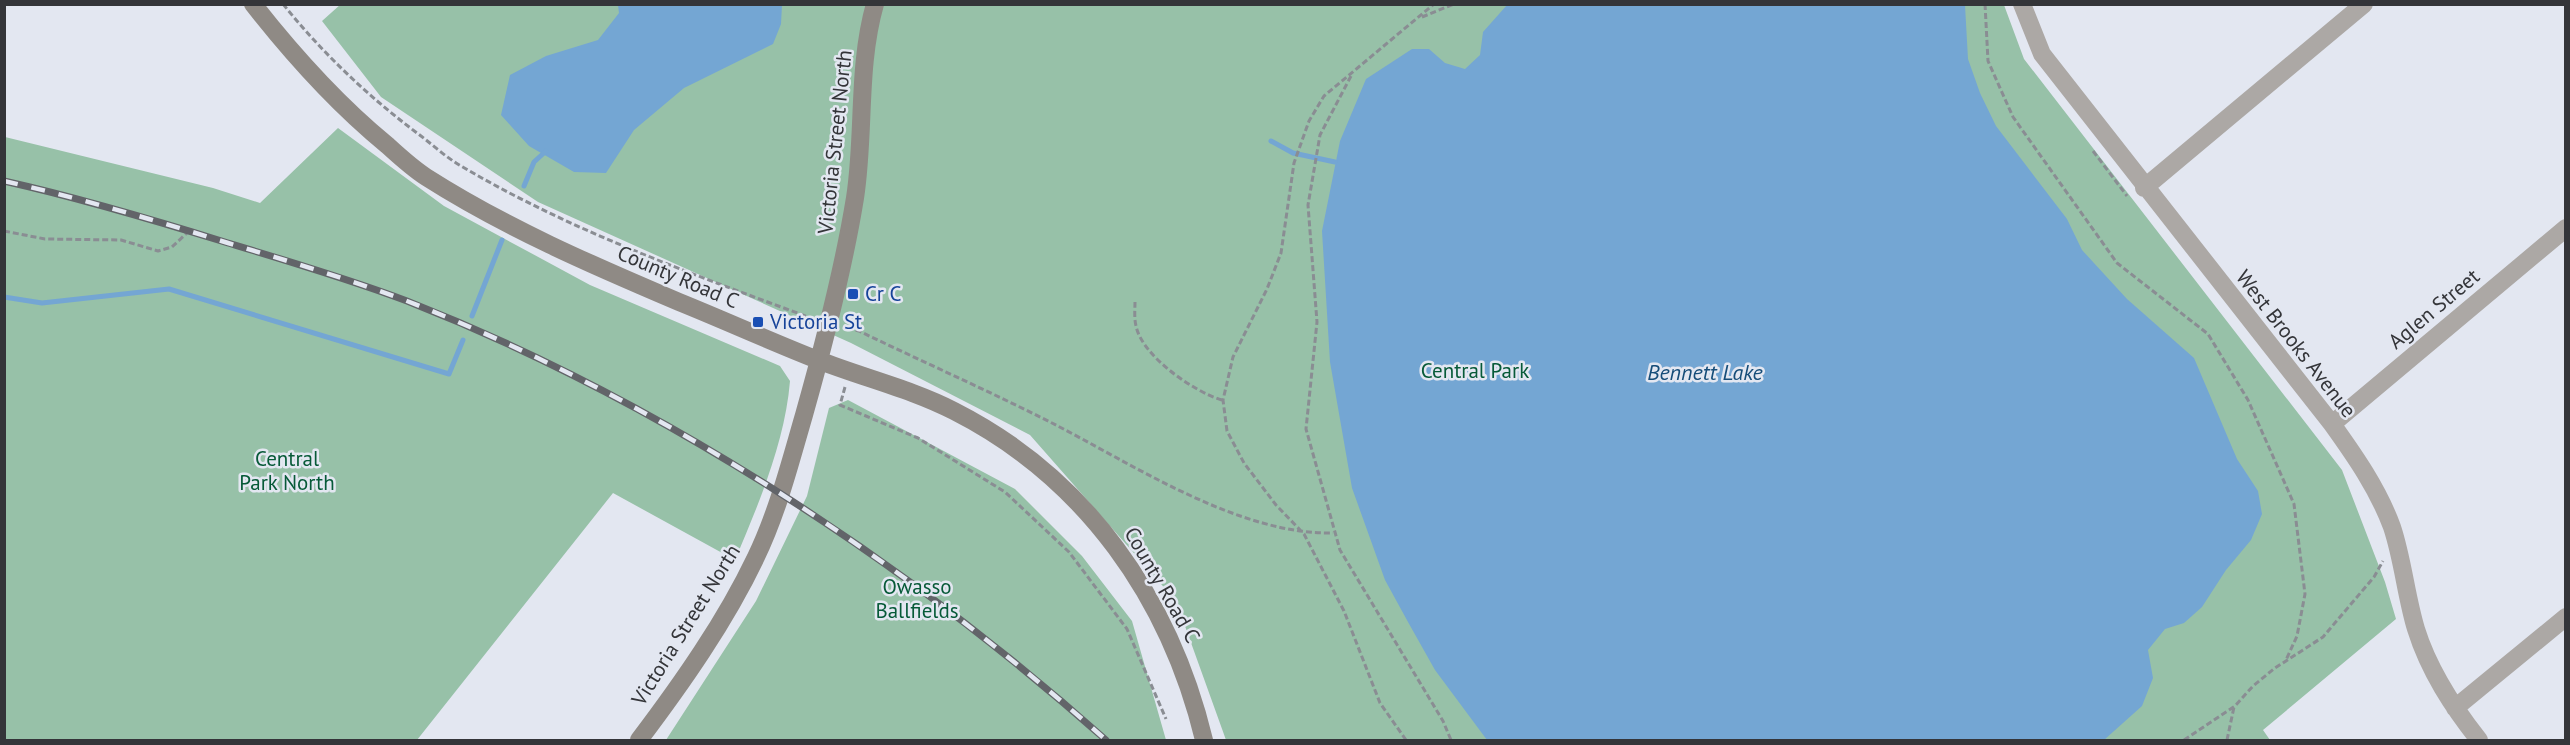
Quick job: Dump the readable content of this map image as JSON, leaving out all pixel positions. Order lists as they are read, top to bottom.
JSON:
{
  "streets": {
    "main road": ["Victoria Street North", "County Road C"],
    "street": ["Aglen Street", "West Brooks Avenue"]
  },
  "crossings": [
    ["Victoria Street North", "County Road C"],
    ["Aglen Street", "West Brooks Avenue"]
  ],
  "water": ["Bennett Lake"],
  "parks": ["Central Park", "Central Park North", "Owasso Ballfields"],
  "places": {
    "transit": ["Cr C", "Victoria St"]
  }
}
